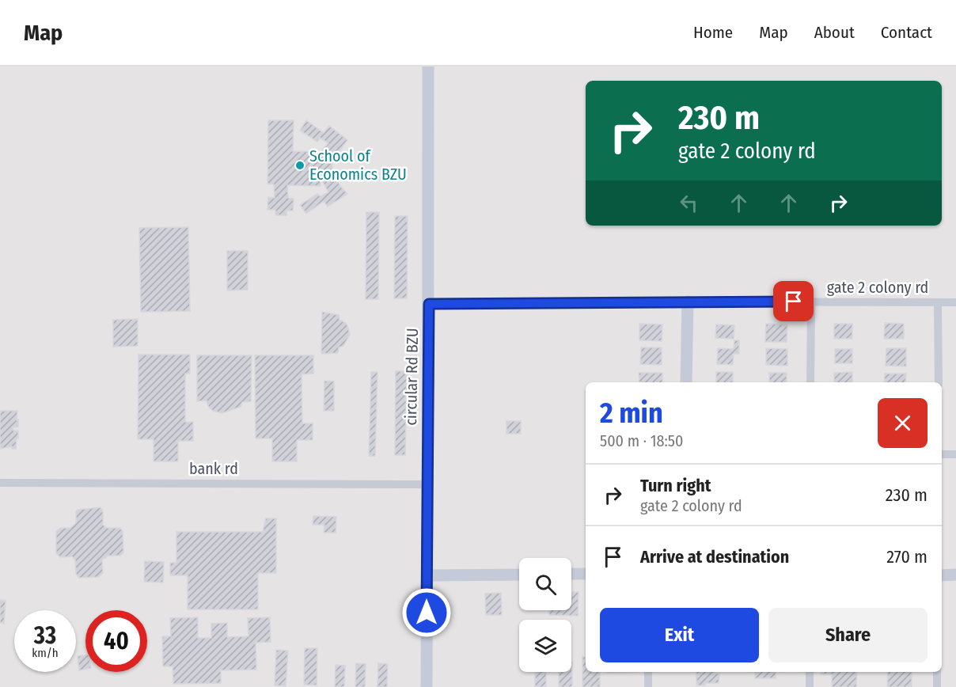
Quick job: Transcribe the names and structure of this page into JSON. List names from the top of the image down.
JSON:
{
  "streets": {
    "street": ["gate 2 colony rd", "circular Rd BZU", "bank rd"]
  },
  "crossings": [
    ["gate 2 colony rd", "circular Rd BZU"],
    ["circular Rd BZU", "bank rd"]
  ],
  "places": ["School of Economics BZU"],
  "page": {
    "header": "Map",
    "nav": [
      "Home",
      "Map",
      "About",
      "Contact"
    ],
    "turn": ["230 m", "gate 2 colony rd"],
    "heading": ["2 min", "500 m · 18:50"],
    "list": [
      {
        "name": "Turn right",
        "note": "gate 2 colony rd",
        "value": "230 m"
      },
      {
        "name": "Arrive at destination",
        "value": "270 m"
      }
    ],
    "buttons": ["Exit", "Share"],
    "speed": "33 km/h",
    "limit": "40"
  }
}
